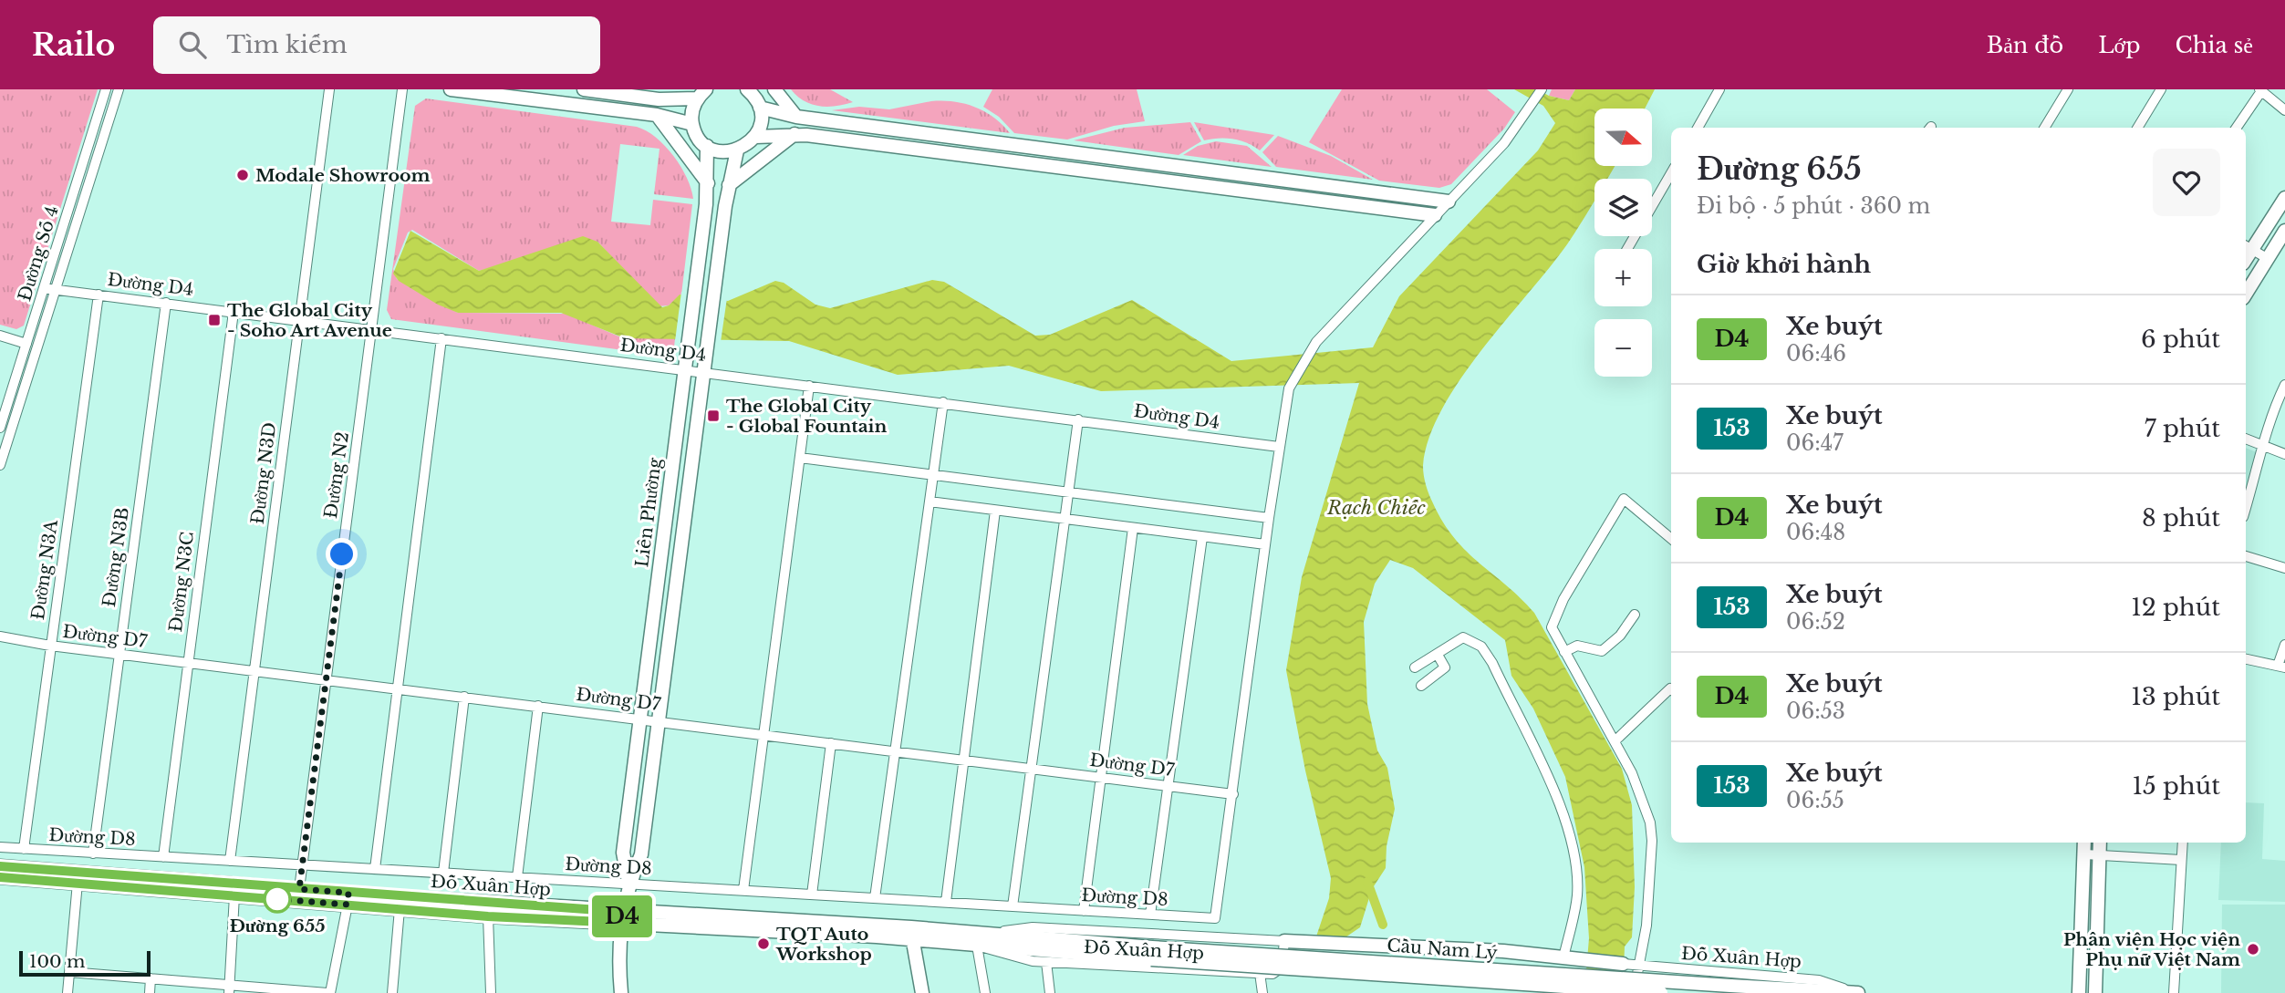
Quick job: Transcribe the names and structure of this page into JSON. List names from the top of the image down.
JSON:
{
  "streets": {
    "street": [
      "Đường Số 4",
      "Đường D4",
      "Đường N3D",
      "Đường N2",
      "Liên Phường",
      "Đường N3B",
      "Đường N3A",
      "Đường N3C",
      "Đường D7",
      "Đường D8",
      "Đỗ Xuân Hợp",
      "Cầu Nam Lý"
    ]
  },
  "crossings": [
    ["Đường Số 4", "Đường D4"],
    ["Đường D4", "Đường N3D"],
    ["Đường D4", "Đường N2"],
    ["Đường D4", "Liên Phường"],
    ["Đường D4", "Đường N3B"],
    ["Đường D4", "Đường N3A"],
    ["Đường D4", "Đường N3C"],
    ["Đường N3D", "Đường D7"],
    ["Đường N3D", "Đường D8"],
    ["Đường N2", "Đường D7"],
    ["Đường N2", "Đường D8"],
    ["Đường N2", "Đỗ Xuân Hợp"],
    ["Liên Phường", "Đường D7"],
    ["Liên Phường", "Đường D8"],
    ["Liên Phường", "Đỗ Xuân Hợp"],
    ["Đường N3B", "Đường D7"],
    ["Đường N3B", "Đường D8"],
    ["Đường N3A", "Đường D7"],
    ["Đường N3A", "Đường D8"],
    ["Đường N3C", "Đường D7"],
    ["Đường N3C", "Đường D8"],
    ["Đường D7", "Đường D8"],
    ["Đỗ Xuân Hợp", "Cầu Nam Lý"]
  ],
  "water": ["Rạch Chiếc"],
  "places": {
    "other": [
      "Modale Showroom",
      "Đường 655",
      "TQT Auto Workshop",
      "Phân viện Học viện Phụ nữ Việt Nam"
    ],
    "transit": ["The Global City - Soho Art Avenue", "The Global City - Global Fountain"]
  },
  "lines": ["bus line D4"],
  "scale_bar": "100 m",
  "north": "right",
  "page": {
    "header": "Railo",
    "search": "Tìm kiếm",
    "nav": ["Bản đồ", "Lớp", "Chia sẻ"],
    "on_map": "D4",
    "map_buttons": ["+", "−"],
    "heading": [
      ["Đường 655", "Đi bộ · 5 phút · 360 m"],
      "Giờ khởi hành"
    ],
    "list": [
      {
        "mark": "D4",
        "name": "Xe buýt",
        "note": "06:46",
        "value": "6 phút"
      },
      {
        "mark": "153",
        "name": "Xe buýt",
        "note": "06:47",
        "value": "7 phút"
      },
      {
        "mark": "D4",
        "name": "Xe buýt",
        "note": "06:48",
        "value": "8 phút"
      },
      {
        "mark": "153",
        "name": "Xe buýt",
        "note": "06:52",
        "value": "12 phút"
      },
      {
        "mark": "D4",
        "name": "Xe buýt",
        "note": "06:53",
        "value": "13 phút"
      },
      {
        "mark": "153",
        "name": "Xe buýt",
        "note": "06:55",
        "value": "15 phút"
      }
    ],
    "scale": "100 m"
  }
}
